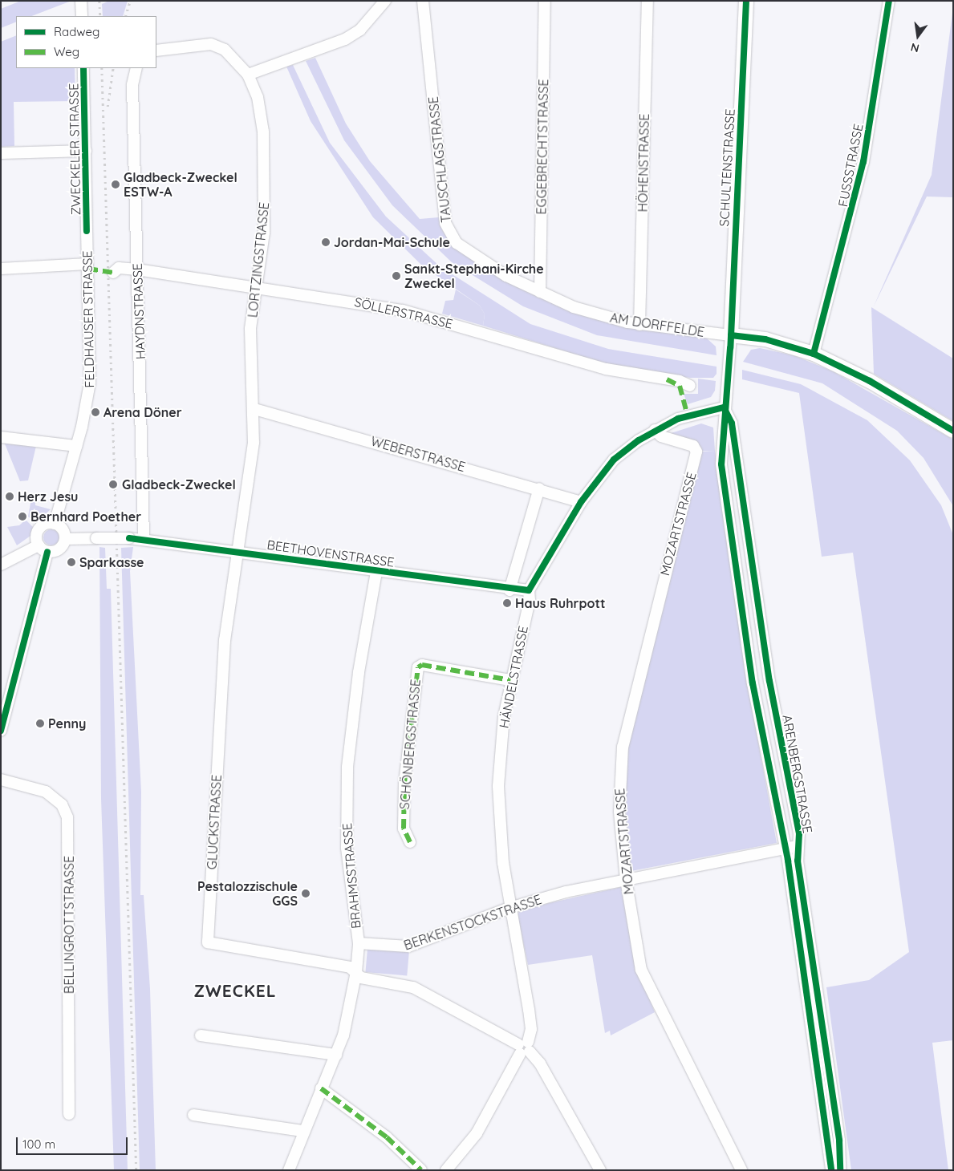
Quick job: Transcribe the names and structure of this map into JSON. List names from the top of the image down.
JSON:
{
  "streets": {
    "main road": ["SCHULTENSTRASSE"],
    "street": [
      "EGGEBRECHTSTRASSE",
      "ZWECKELER STRASSE",
      "TAUSCHLAGSTRASSE",
      "HÖHENSTRASSE",
      "FUSSSTRASSE",
      "LORTZINGSTRASSE",
      "HAYDNSTRASSE",
      "SÖLLERSTRASSE",
      "FELDHAUSER STRASSE",
      "AM DORFFELDE",
      "WEBERSTRASSE",
      "MOZARTSTRASSE",
      "BEETHOVENSTRASSE",
      "HÄNDELSTRASSE",
      "SCHÖNBERGSTRASSE",
      "ARENBERGSTRASSE",
      "GLUCKSTRASSE",
      "BRAHMSSTRASSE",
      "BERKENSTOCKSTRASSE",
      "BELLINGROTTSTRASSE"
    ]
  },
  "crossings": [
    ["EGGEBRECHTSTRASSE", "TAUSCHLAGSTRASSE"],
    ["EGGEBRECHTSTRASSE", "AM DORFFELDE"],
    ["ZWECKELER STRASSE", "FELDHAUSER STRASSE"],
    ["TAUSCHLAGSTRASSE", "AM DORFFELDE"],
    ["HÖHENSTRASSE", "AM DORFFELDE"],
    ["SCHULTENSTRASSE", "AM DORFFELDE"],
    ["SCHULTENSTRASSE", "ARENBERGSTRASSE"],
    ["LORTZINGSTRASSE", "SÖLLERSTRASSE"],
    ["LORTZINGSTRASSE", "WEBERSTRASSE"],
    ["LORTZINGSTRASSE", "BEETHOVENSTRASSE"],
    ["LORTZINGSTRASSE", "GLUCKSTRASSE"],
    ["HAYDNSTRASSE", "SÖLLERSTRASSE"],
    ["HAYDNSTRASSE", "BEETHOVENSTRASSE"],
    ["FELDHAUSER STRASSE", "BEETHOVENSTRASSE"],
    ["AM DORFFELDE", "ARENBERGSTRASSE"],
    ["WEBERSTRASSE", "HÄNDELSTRASSE"],
    ["MOZARTSTRASSE", "HÄNDELSTRASSE"],
    ["MOZARTSTRASSE", "BERKENSTOCKSTRASSE"],
    ["BEETHOVENSTRASSE", "HÄNDELSTRASSE"],
    ["BEETHOVENSTRASSE", "GLUCKSTRASSE"],
    ["BEETHOVENSTRASSE", "BRAHMSSTRASSE"],
    ["HÄNDELSTRASSE", "SCHÖNBERGSTRASSE"],
    ["HÄNDELSTRASSE", "ARENBERGSTRASSE"],
    ["HÄNDELSTRASSE", "BERKENSTOCKSTRASSE"],
    ["ARENBERGSTRASSE", "BERKENSTOCKSTRASSE"],
    ["GLUCKSTRASSE", "BRAHMSSTRASSE"],
    ["BRAHMSSTRASSE", "BERKENSTOCKSTRASSE"]
  ],
  "districts": ["ZWECKEL"],
  "places": [
    "Gladbeck-Zweckel ESTW-A",
    "Jordan-Mai-Schule",
    "Sankt-Stephani-Kirche Zweckel",
    "Arena Döner",
    "Gladbeck-Zweckel",
    "Herz Jesu",
    "Bernhard Poether",
    "Sparkasse",
    "Haus Ruhrpott",
    "Penny",
    "Pestalozzischule GGS"
  ],
  "legend": ["Radweg", "Weg"],
  "scale_bar": "100 m",
  "north": "bottom"
}
